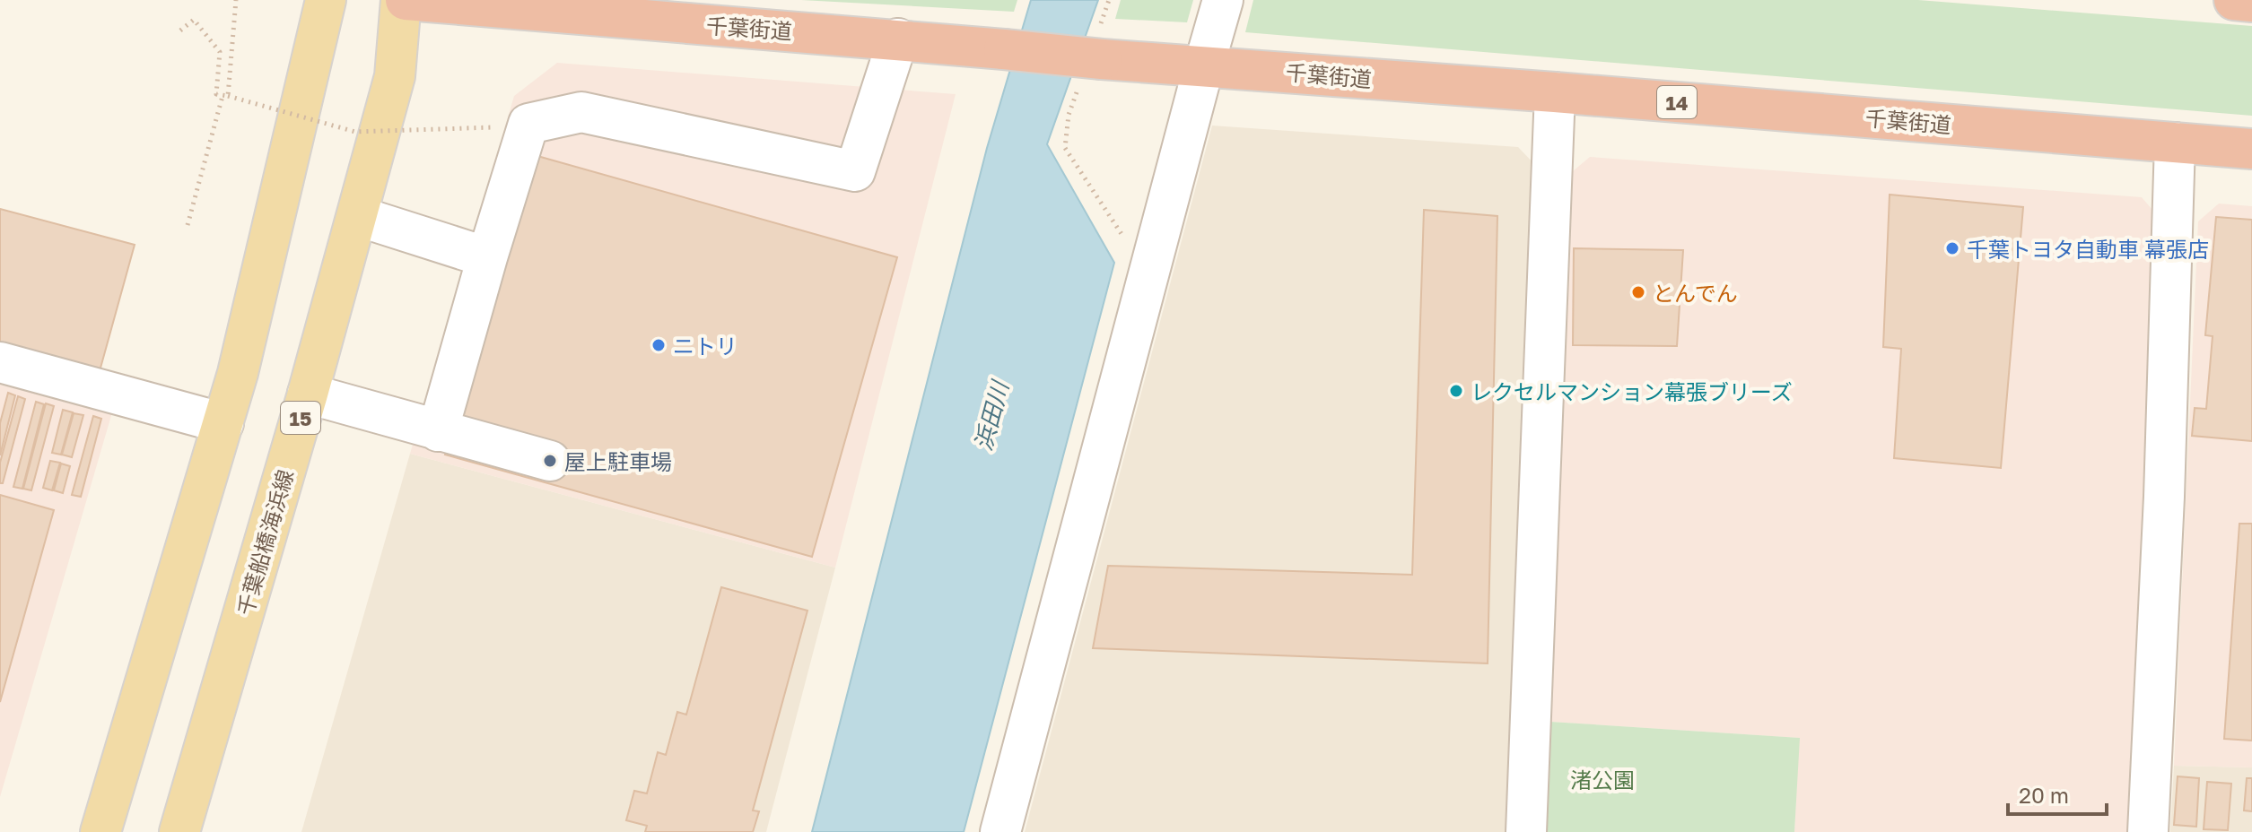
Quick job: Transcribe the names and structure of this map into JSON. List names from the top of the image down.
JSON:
{
  "streets": {
    "highway": ["千葉街道", "14"],
    "main road": ["15", "千葉船橋海浜線"]
  },
  "crossings": [
    ["千葉街道", "千葉船橋海浜線"]
  ],
  "water": ["浜田川"],
  "parks": ["渚公園"],
  "places": [
    "千葉トヨタ自動車 幕張店",
    "とんでん",
    "ニトリ",
    "レクセルマンション幕張ブリーズ",
    "屋上駐車場"
  ],
  "scale_bar": "20 m"
}
